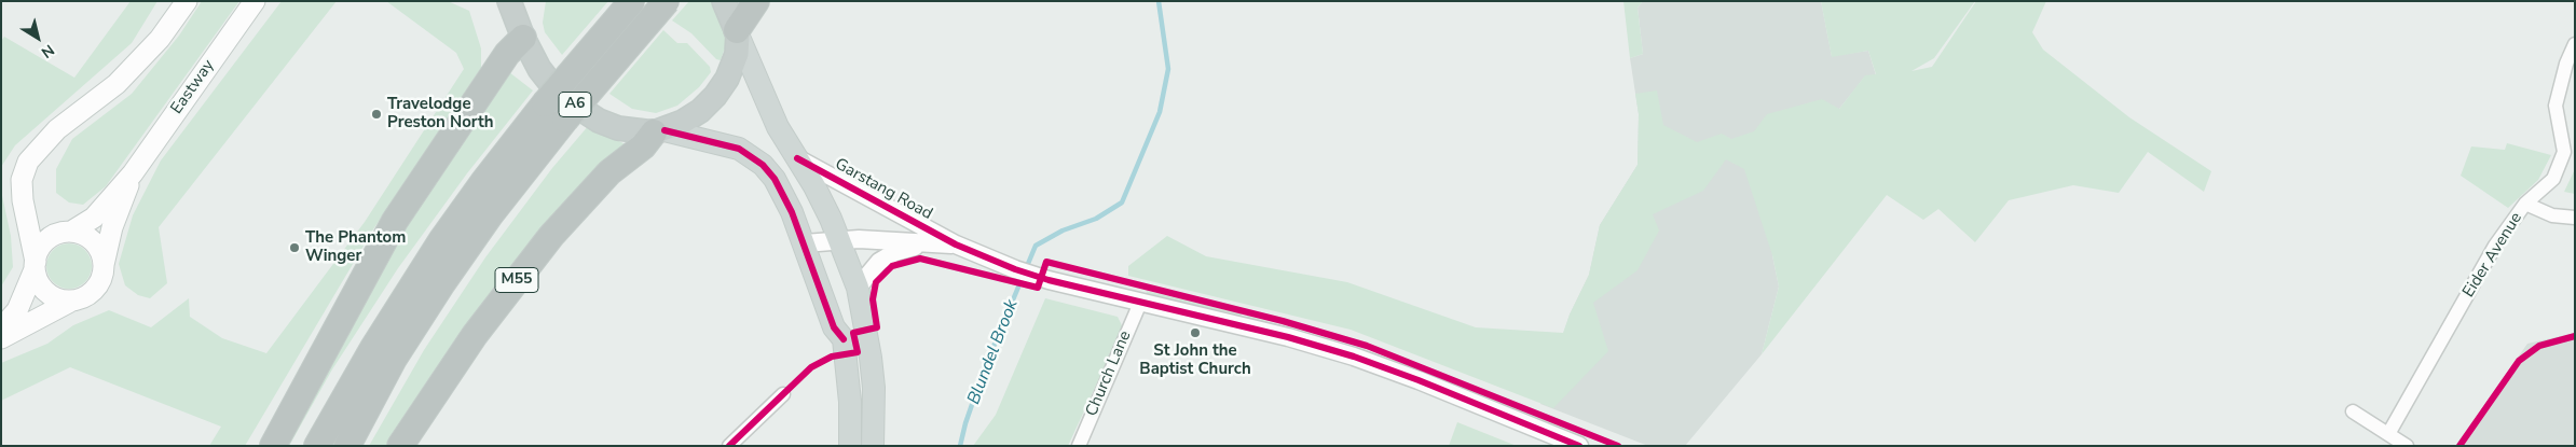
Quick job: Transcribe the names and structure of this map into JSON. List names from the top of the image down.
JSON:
{
  "streets": {
    "highway": ["A6", "M55"],
    "main road": ["Eastway"],
    "street": ["Garstang Road", "Eider Avenue", "Church Lane"]
  },
  "crossings": [
    ["A6", "Garstang Road"],
    ["A6", "M55"],
    ["Garstang Road", "Church Lane"]
  ],
  "water": ["Blundel Brook"],
  "places": ["Travelodge Preston North", "The Phantom Winger", "St John the Baptist Church"],
  "north": "bottom right"
}
